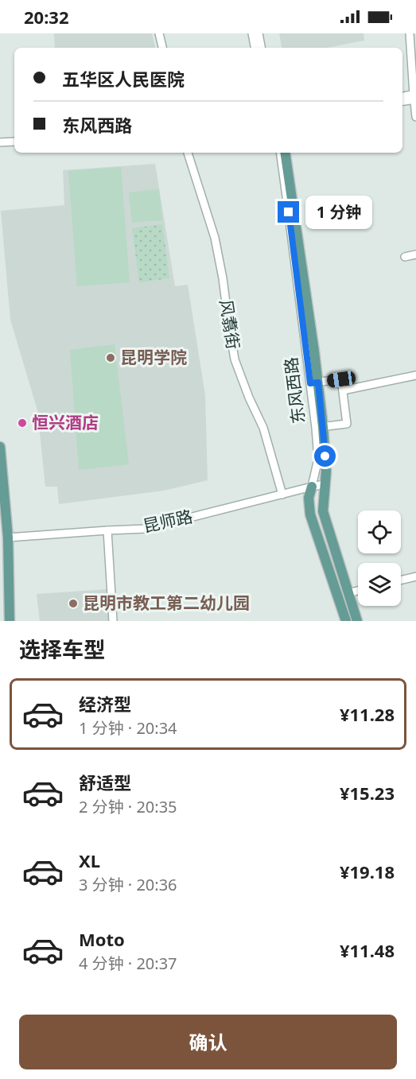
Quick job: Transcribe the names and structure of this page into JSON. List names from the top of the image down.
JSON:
{
  "streets": {
    "main road": ["东风西路"],
    "street": ["风翥街", "昆师路"]
  },
  "crossings": [
    ["风翥街", "昆师路"],
    ["东风西路", "昆师路"]
  ],
  "places": ["昆明学院", "恒兴酒店", "昆明市教工第二幼儿园"],
  "page": {
    "status": "20:32",
    "banner": ["五华区人民医院", "东风西路"],
    "bubble": "1 分钟",
    "heading": "选择车型",
    "list": [
      {
        "name": "经济型",
        "note": "1 分钟 · 20:34",
        "value": "¥11.28"
      },
      {
        "name": "舒适型",
        "note": "2 分钟 · 20:35",
        "value": "¥15.23"
      },
      {
        "name": "XL",
        "note": "3 分钟 · 20:36",
        "value": "¥19.18"
      },
      {
        "name": "Moto",
        "note": "4 分钟 · 20:37",
        "value": "¥11.48"
      }
    ],
    "buttons": "确认"
  }
}
